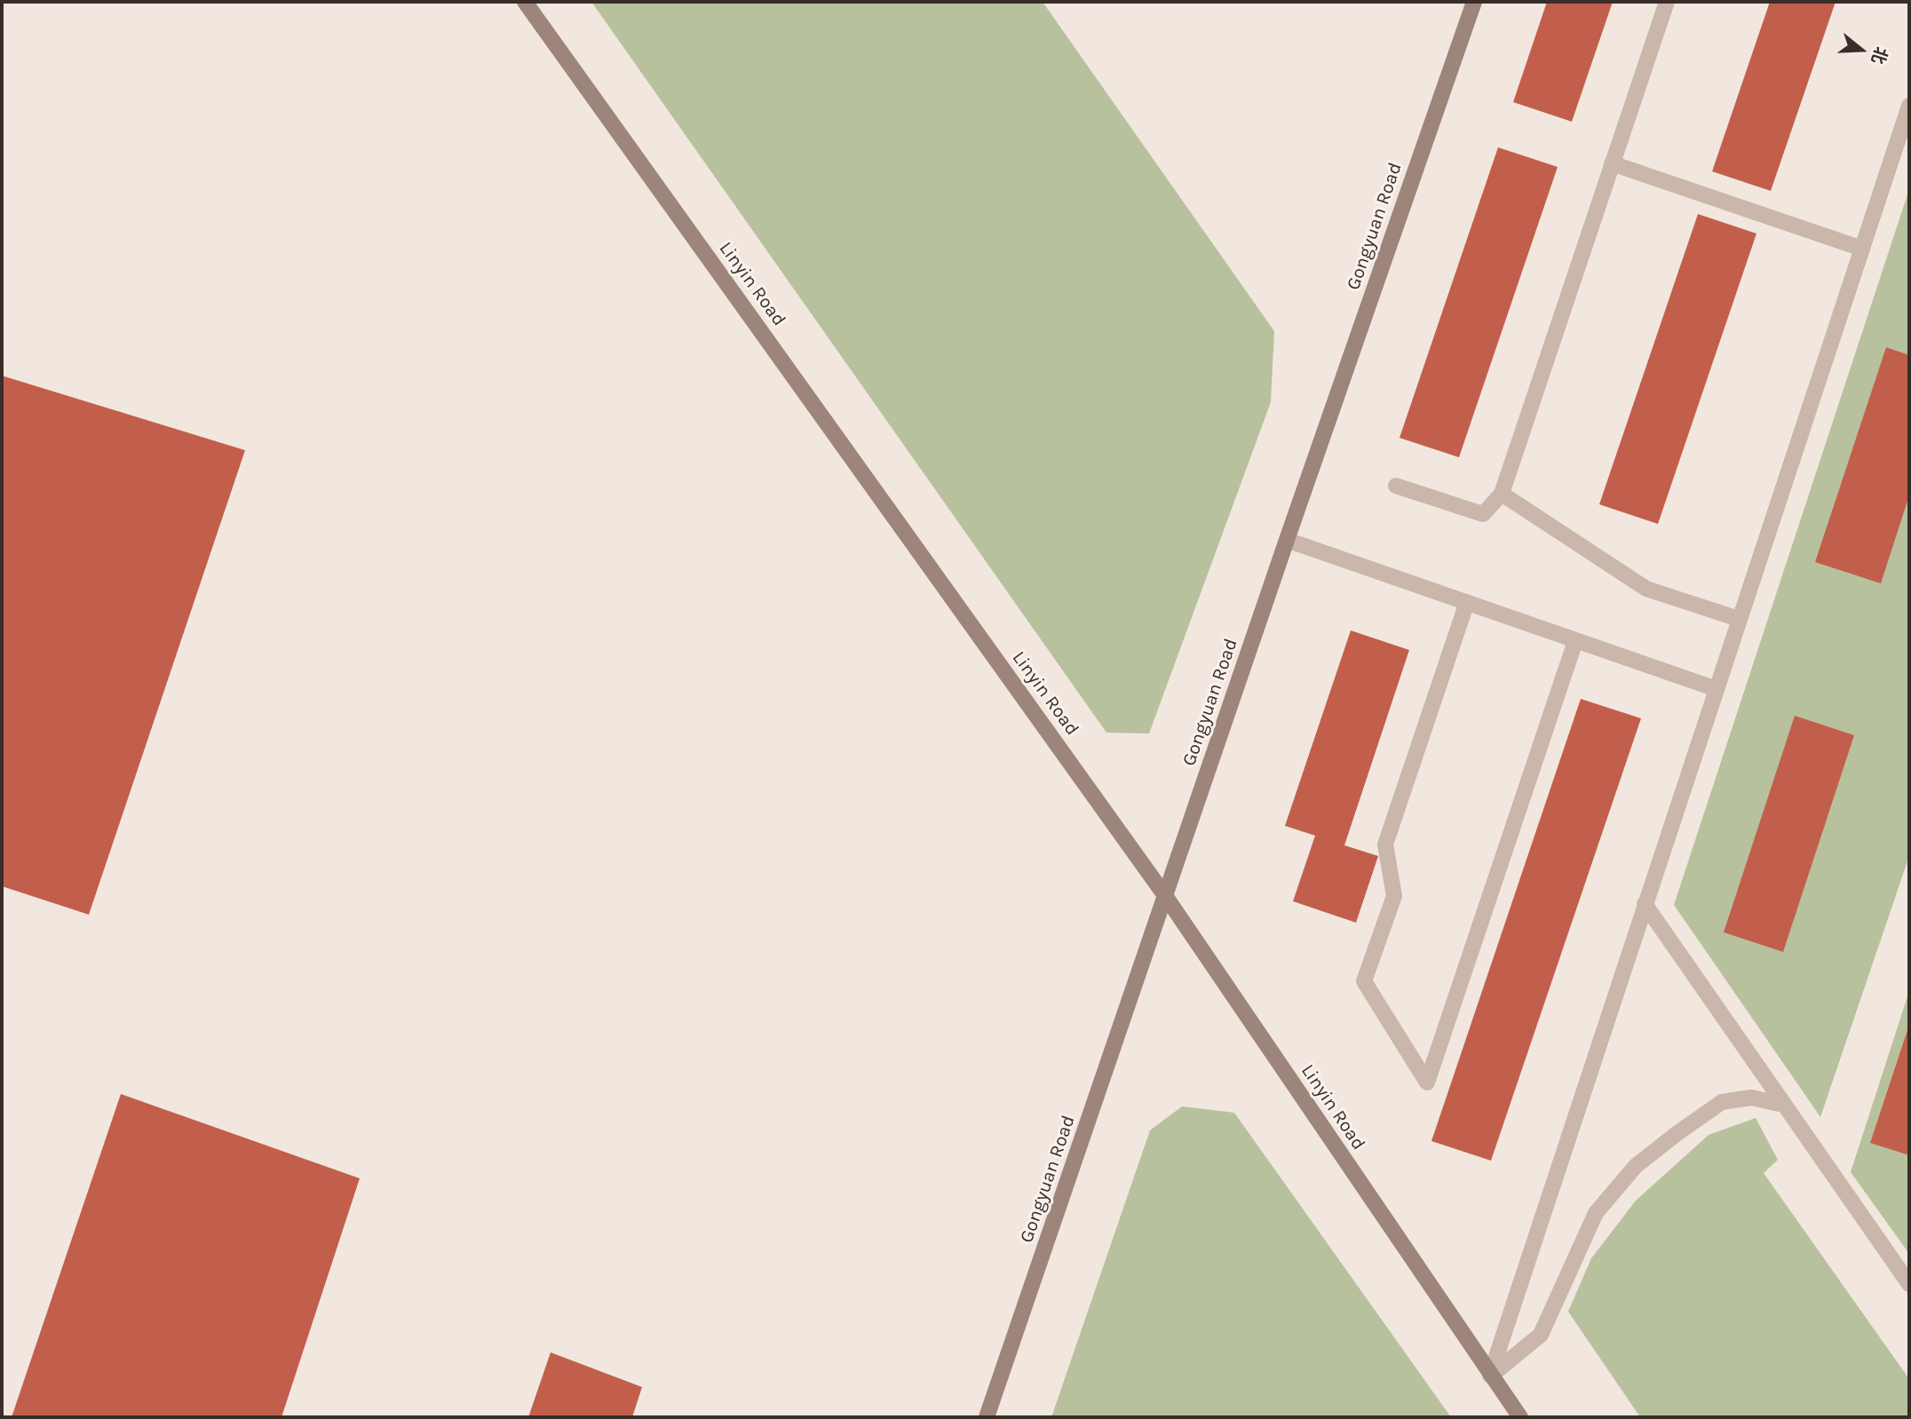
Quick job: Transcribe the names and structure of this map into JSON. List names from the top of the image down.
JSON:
{
  "streets": {
    "main road": ["Gongyuan Road", "Linyin Road"]
  },
  "crossings": [
    ["Gongyuan Road", "Linyin Road"]
  ],
  "north": "right"
}
